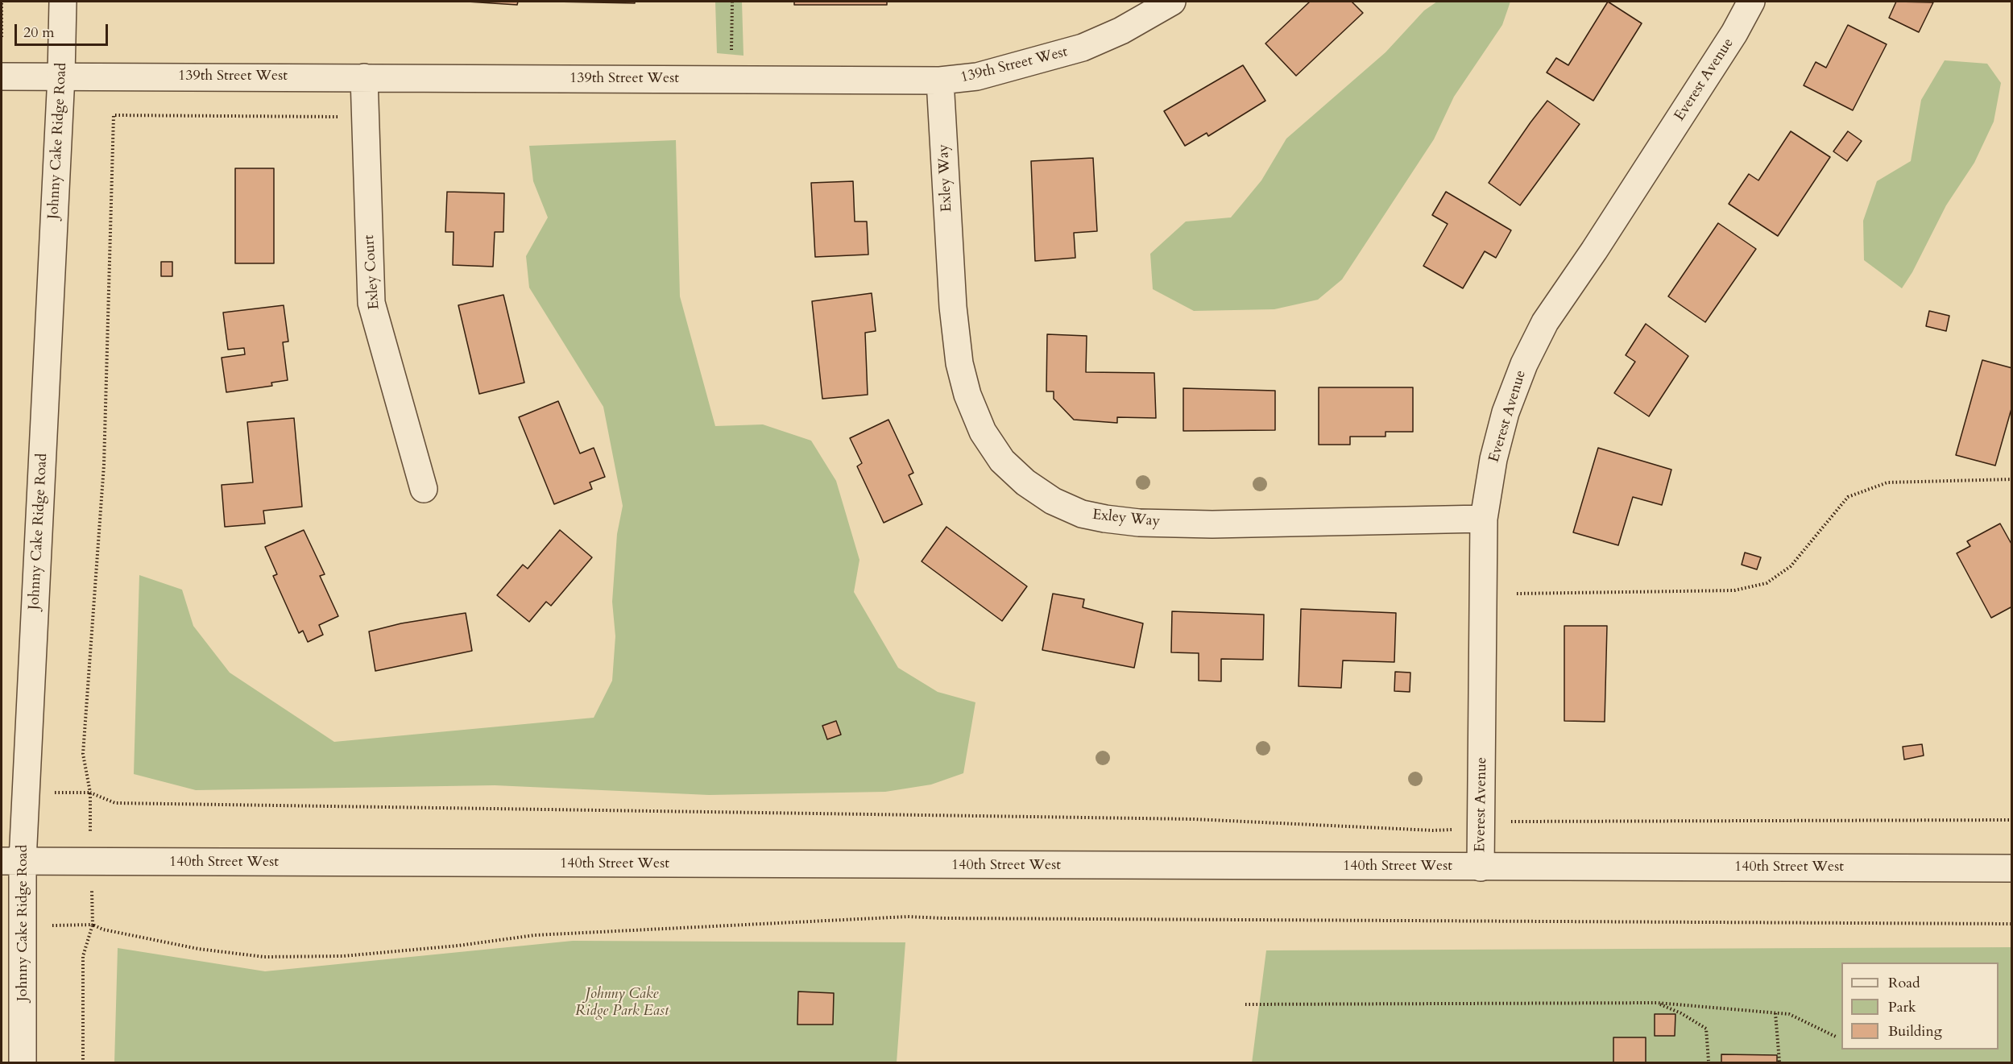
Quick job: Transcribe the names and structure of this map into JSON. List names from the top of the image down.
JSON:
{
  "streets": {
    "street": [
      "139th Street West",
      "Everest Avenue",
      "Johnny Cake Ridge Road",
      "Exley Way",
      "Exley Court",
      "140th Street West"
    ]
  },
  "crossings": [
    ["139th Street West", "Johnny Cake Ridge Road"],
    ["139th Street West", "Exley Way"],
    ["139th Street West", "Exley Court"],
    ["Everest Avenue", "Exley Way"],
    ["Everest Avenue", "140th Street West"],
    ["Johnny Cake Ridge Road", "140th Street West"]
  ],
  "parks": ["Johnny Cake Ridge Park East"],
  "legend": ["Road", "Park", "Building"],
  "scale_bar": "20 m"
}
